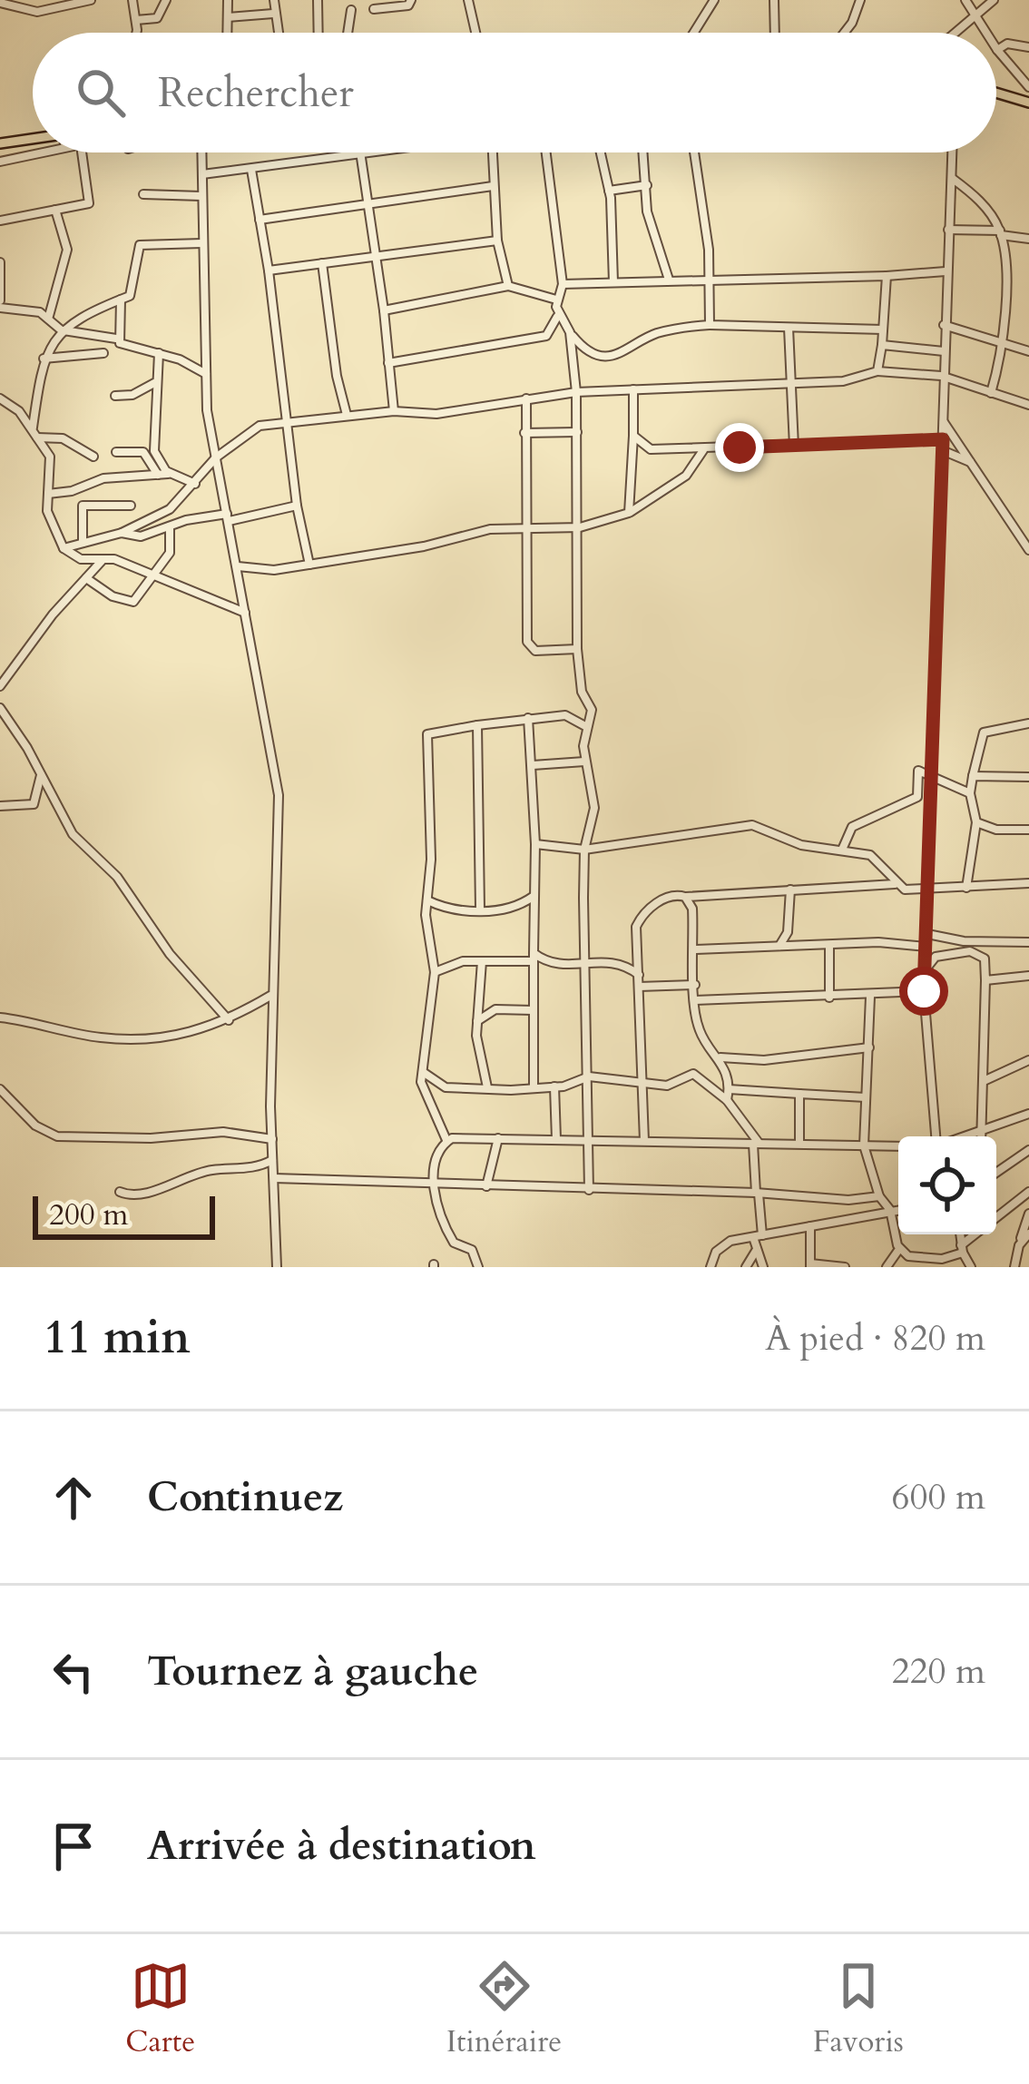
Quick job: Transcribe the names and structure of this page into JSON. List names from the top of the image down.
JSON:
{
  "scale_bar": "200 m",
  "page": {
    "search": "Rechercher",
    "scale": "200 m",
    "heading": ["11 min", "À pied · 820 m"],
    "list": [
      ["Continuez", "600 m"],
      ["Tournez à gauche", "220 m"],
      "Arrivée à destination"
    ],
    "nav": ["Carte", "Itinéraire", "Favoris"]
  }
}
